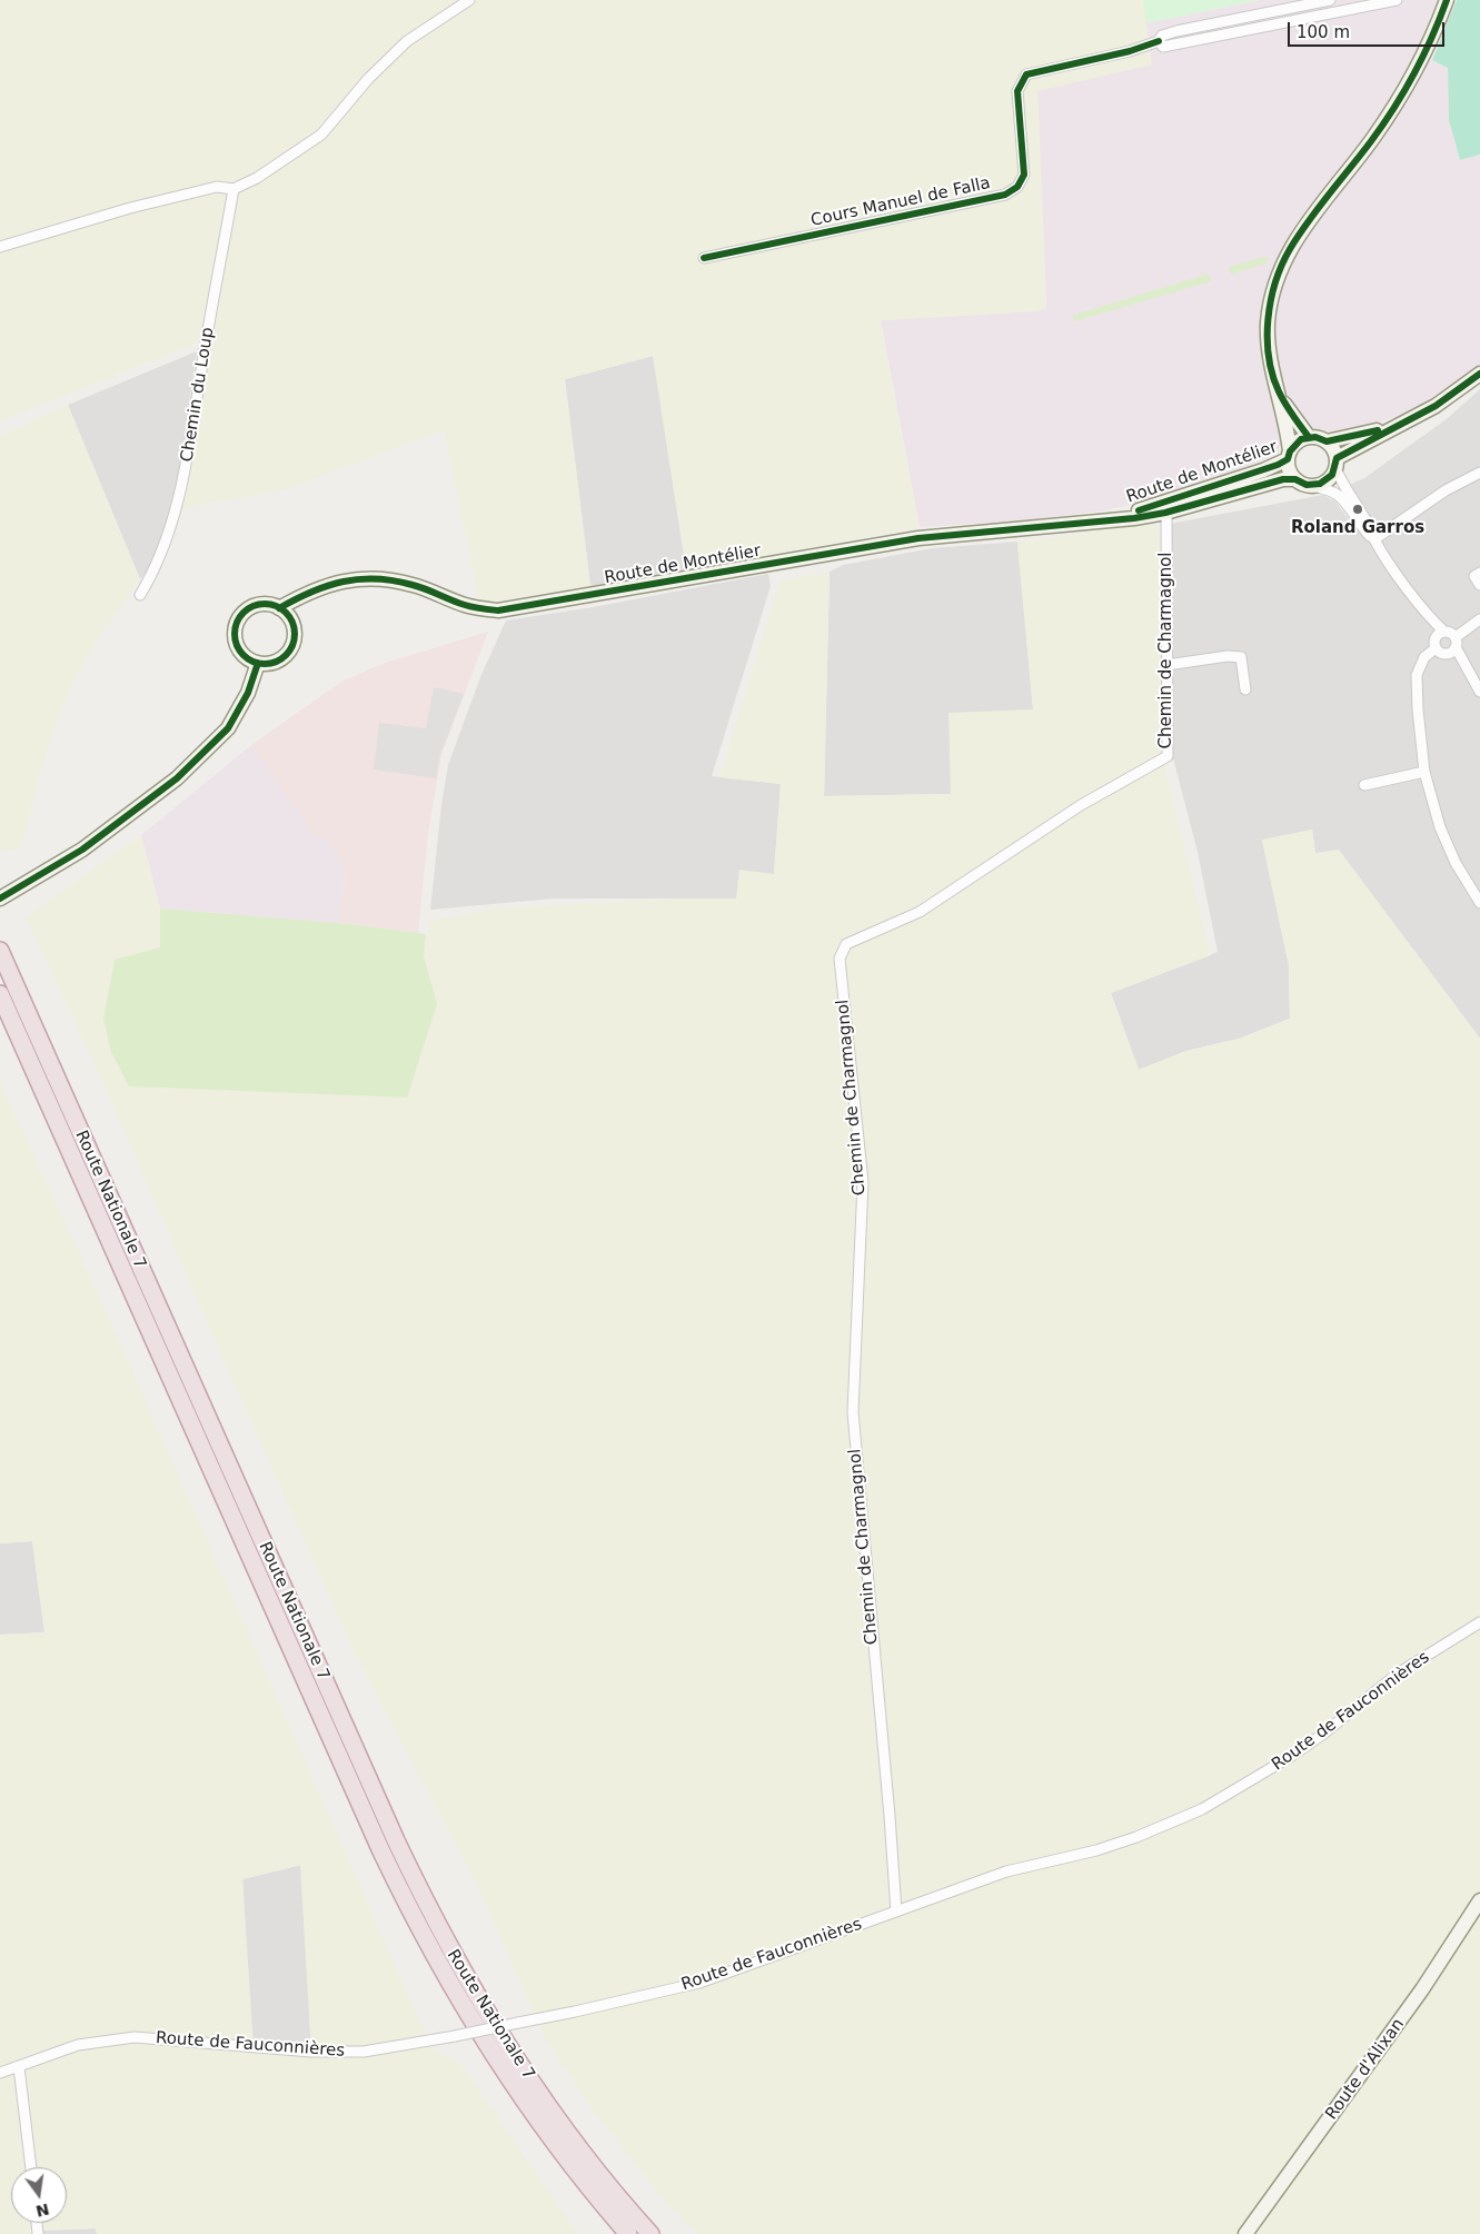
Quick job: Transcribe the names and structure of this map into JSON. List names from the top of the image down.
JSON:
{
  "streets": {
    "highway": ["Route Nationale 7"],
    "main road": ["Route de Montélier", "Route d'Alixan"],
    "street": [
      "Cours Manuel de Falla",
      "Chemin du Loup",
      "Chemin de Charmagnol",
      "Route de Fauconnières"
    ]
  },
  "crossings": [
    ["Route de Montélier", "Chemin de Charmagnol"],
    ["Chemin de Charmagnol", "Route de Fauconnières"]
  ],
  "places": ["Roland Garros"],
  "scale_bar": "100 m",
  "north": "bottom"
}
